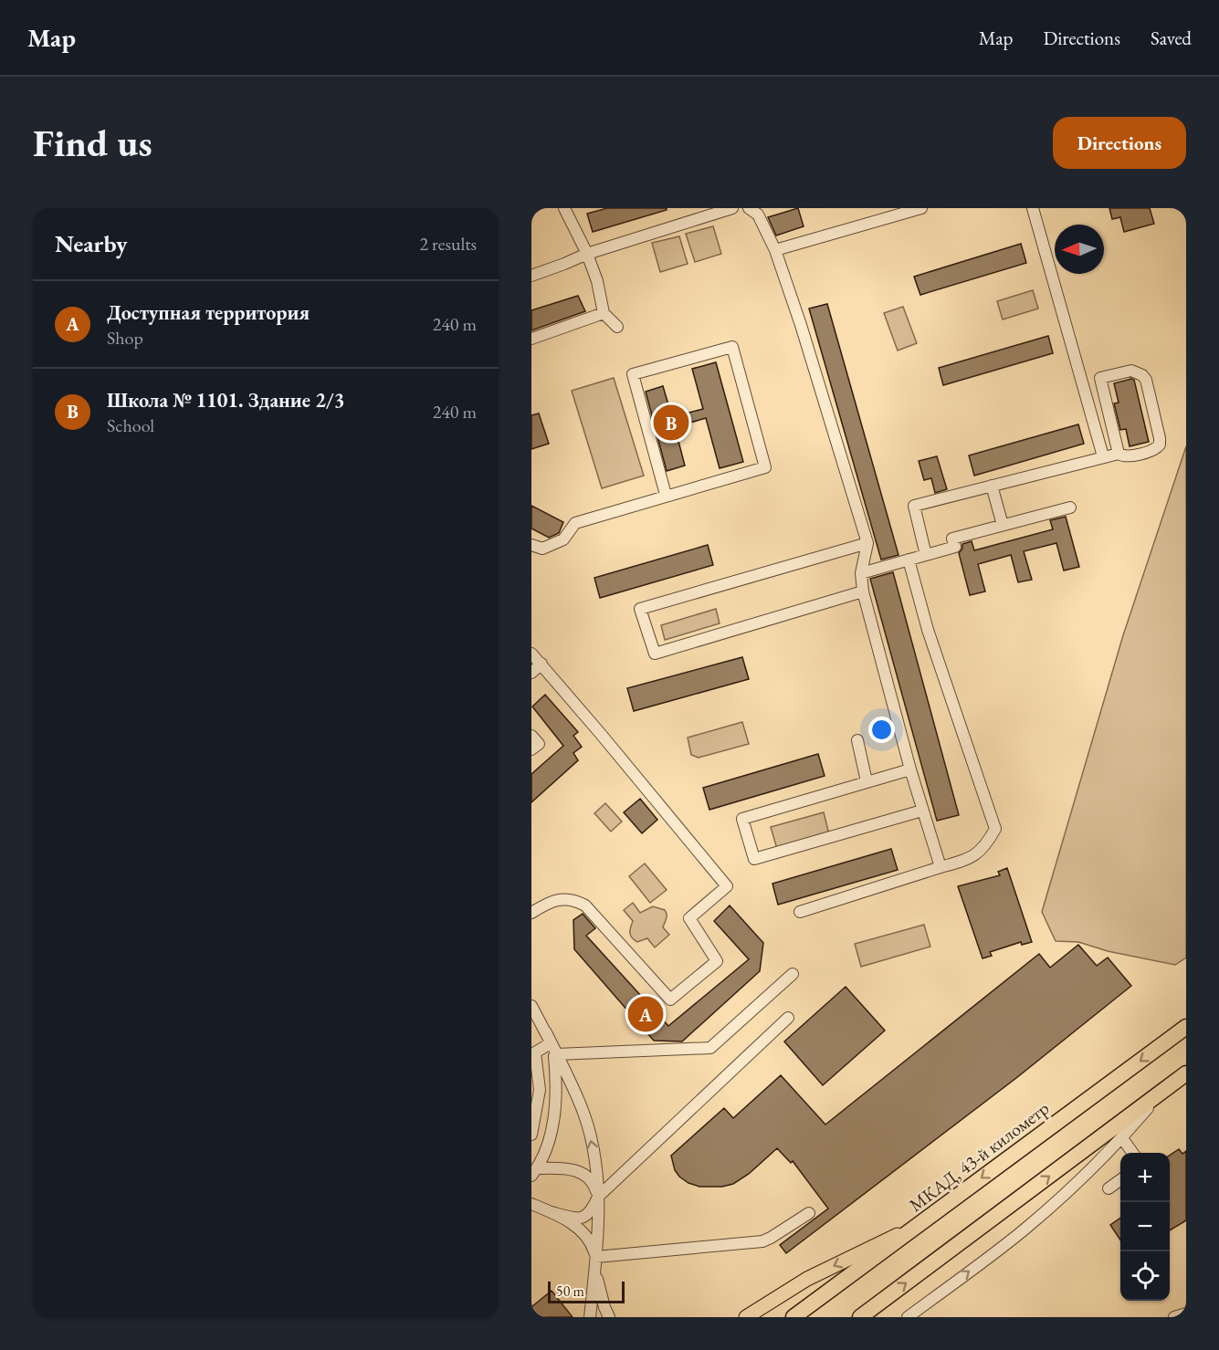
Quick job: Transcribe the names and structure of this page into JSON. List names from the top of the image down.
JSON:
{
  "streets": {
    "highway": ["МКАД, 43-й километр"]
  },
  "scale_bar": "50 m",
  "north": "left",
  "page": {
    "header": "Map",
    "nav": ["Map", "Directions", "Saved"],
    "buttons": "Directions",
    "title": "Find us",
    "heading": ["Nearby", "2 results"],
    "list": [
      {
        "mark": "A",
        "name": "Доступная территория",
        "note": "Shop",
        "value": "240 m"
      },
      {
        "mark": "B",
        "name": "Школа № 1101. Здание 2/3",
        "note": "School",
        "value": "240 m"
      }
    ],
    "pins": ["B", "A"],
    "map_buttons": ["+", "−"],
    "scale": "50 m"
  }
}
